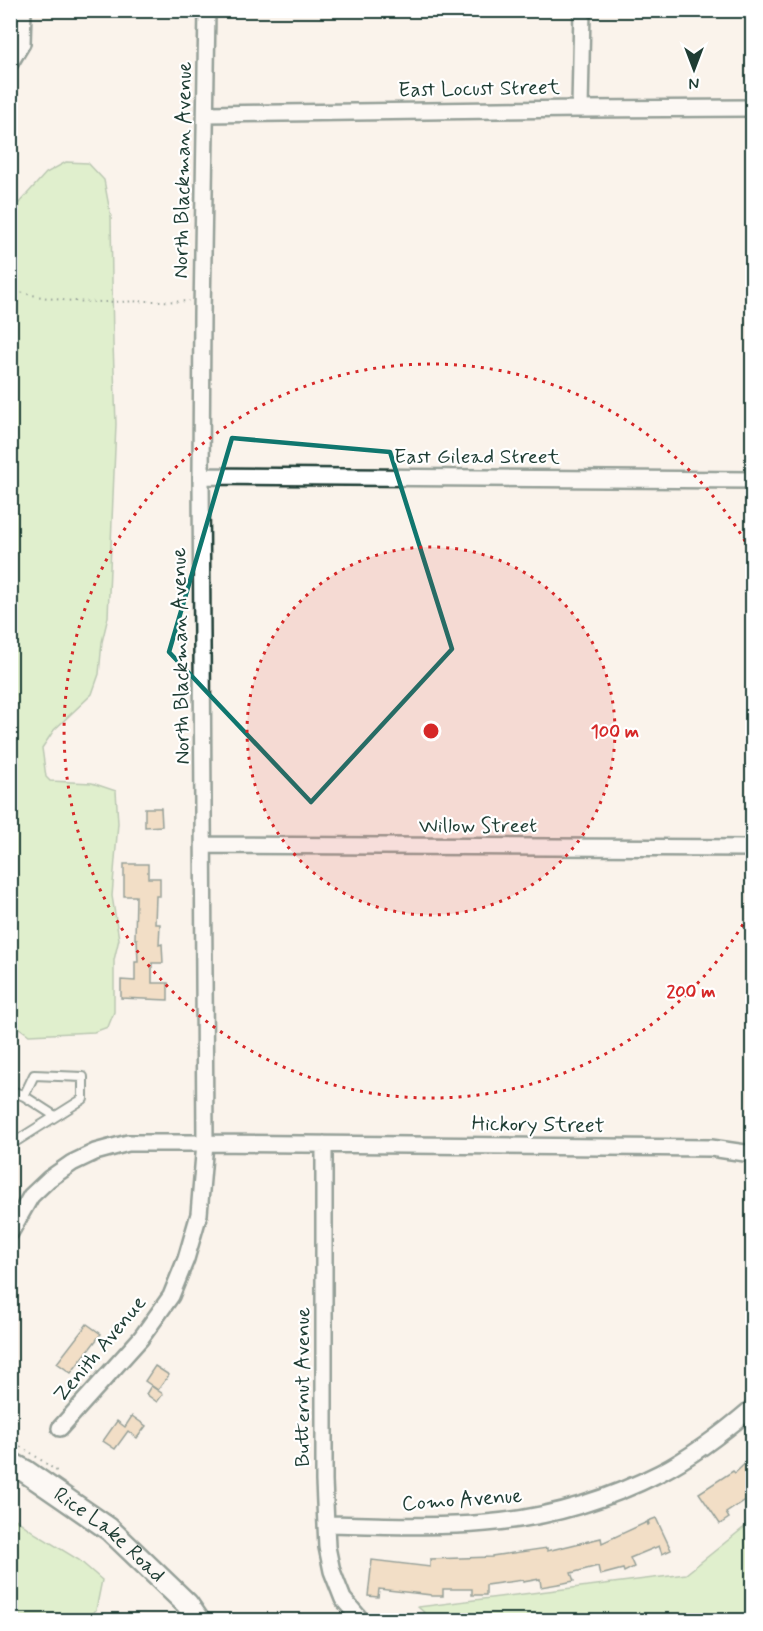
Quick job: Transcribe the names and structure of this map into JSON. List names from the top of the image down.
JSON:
{
  "streets": {
    "main road": ["Rice Lake Road"],
    "street": [
      "East Locust Street",
      "North Blackman Avenue",
      "East Gilead Street",
      "Willow Street",
      "Hickory Street",
      "Zenith Avenue",
      "Butternut Avenue",
      "Como Avenue"
    ]
  },
  "crossings": [
    ["East Locust Street", "North Blackman Avenue"],
    ["North Blackman Avenue", "East Gilead Street"],
    ["North Blackman Avenue", "Willow Street"],
    ["North Blackman Avenue", "Hickory Street"],
    ["North Blackman Avenue", "Zenith Avenue"],
    ["Hickory Street", "Butternut Avenue"],
    ["Butternut Avenue", "Como Avenue"]
  ],
  "north": "bottom",
  "rings": ["100 m", "200 m"]
}
